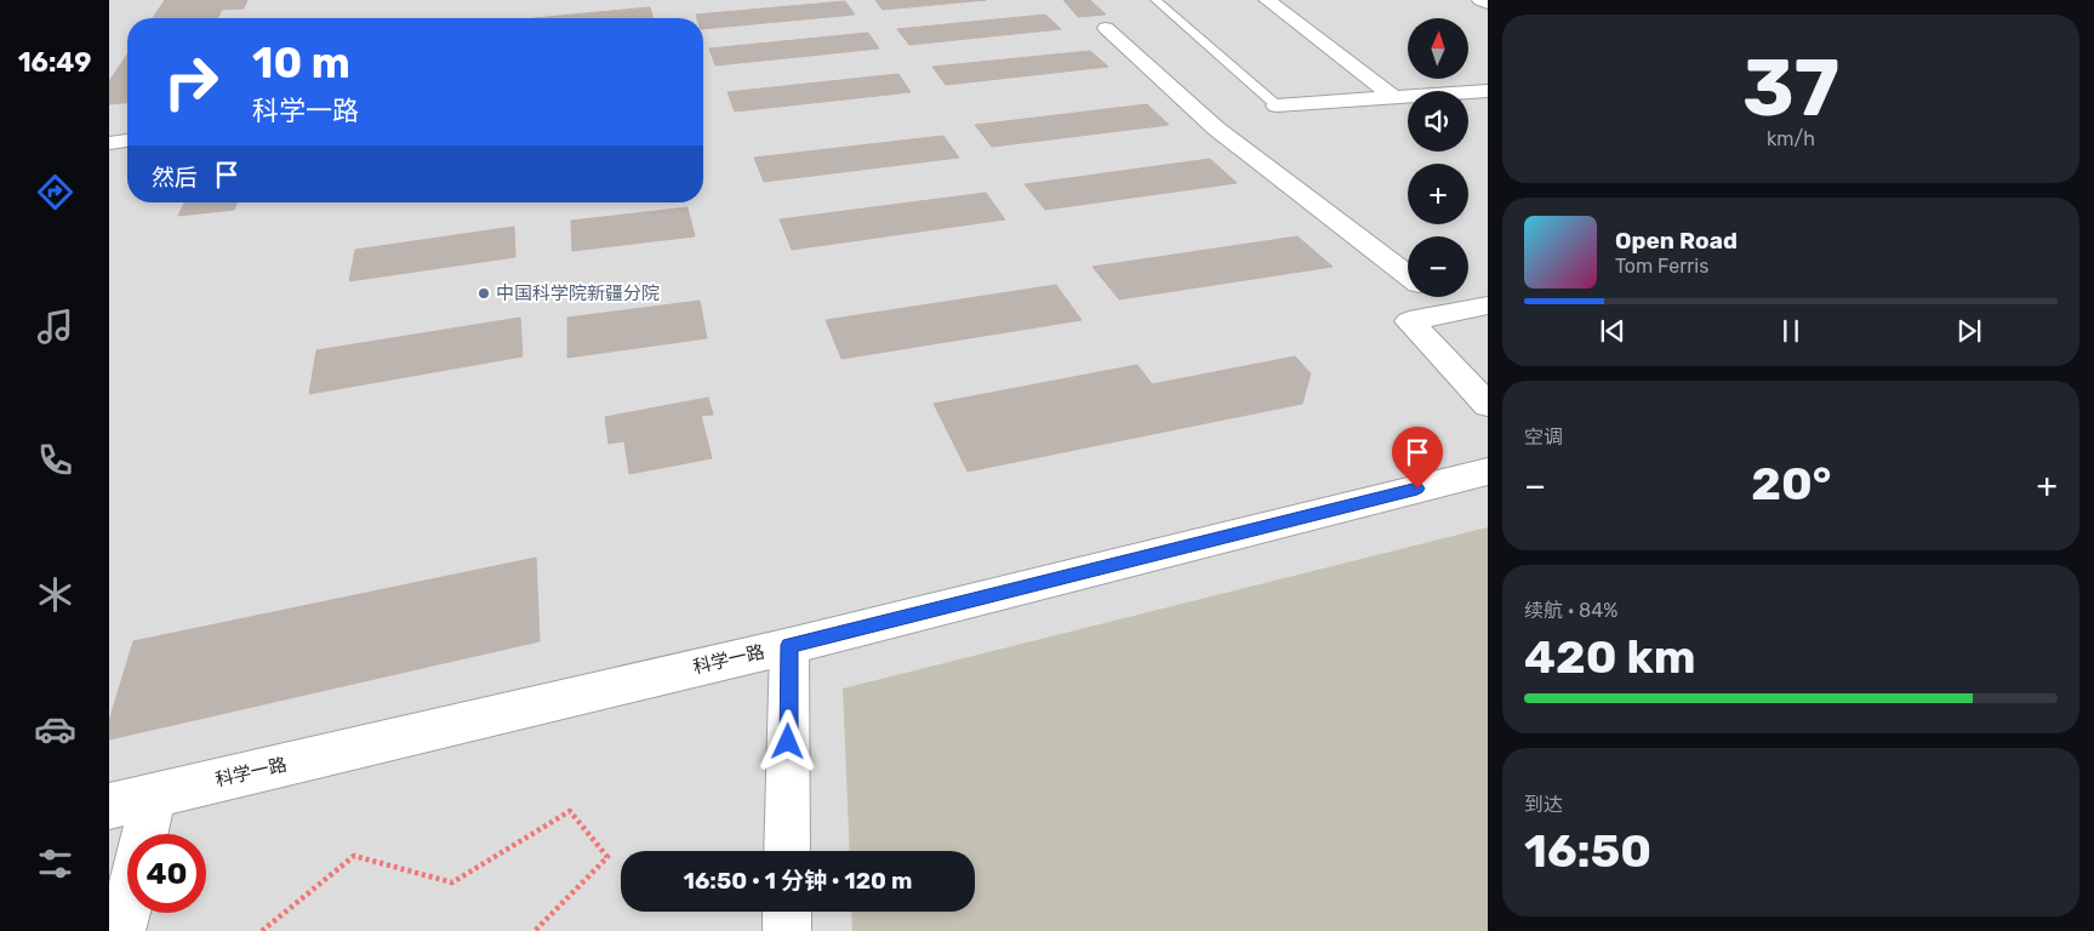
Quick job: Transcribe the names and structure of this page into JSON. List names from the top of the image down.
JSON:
{
  "streets": {
    "street": ["科学一路"]
  },
  "places": ["中国科学院新疆分院"],
  "north": "top",
  "page": {
    "tabs": "16:49",
    "tile": [
      ["37", "km/h"],
      "空调",
      ["续航 · 84%", "420 km"],
      ["到达", "16:50"]
    ],
    "map_buttons": ["+", "−"],
    "turn": ["10 m", "科学一路"],
    "then": "然后",
    "song": ["Open Road", "Tom Ferris"],
    "heat": ["−", "20°", "+"],
    "limit": "40",
    "trip": "16:50 · 1 分钟 · 120 m"
  }
}
